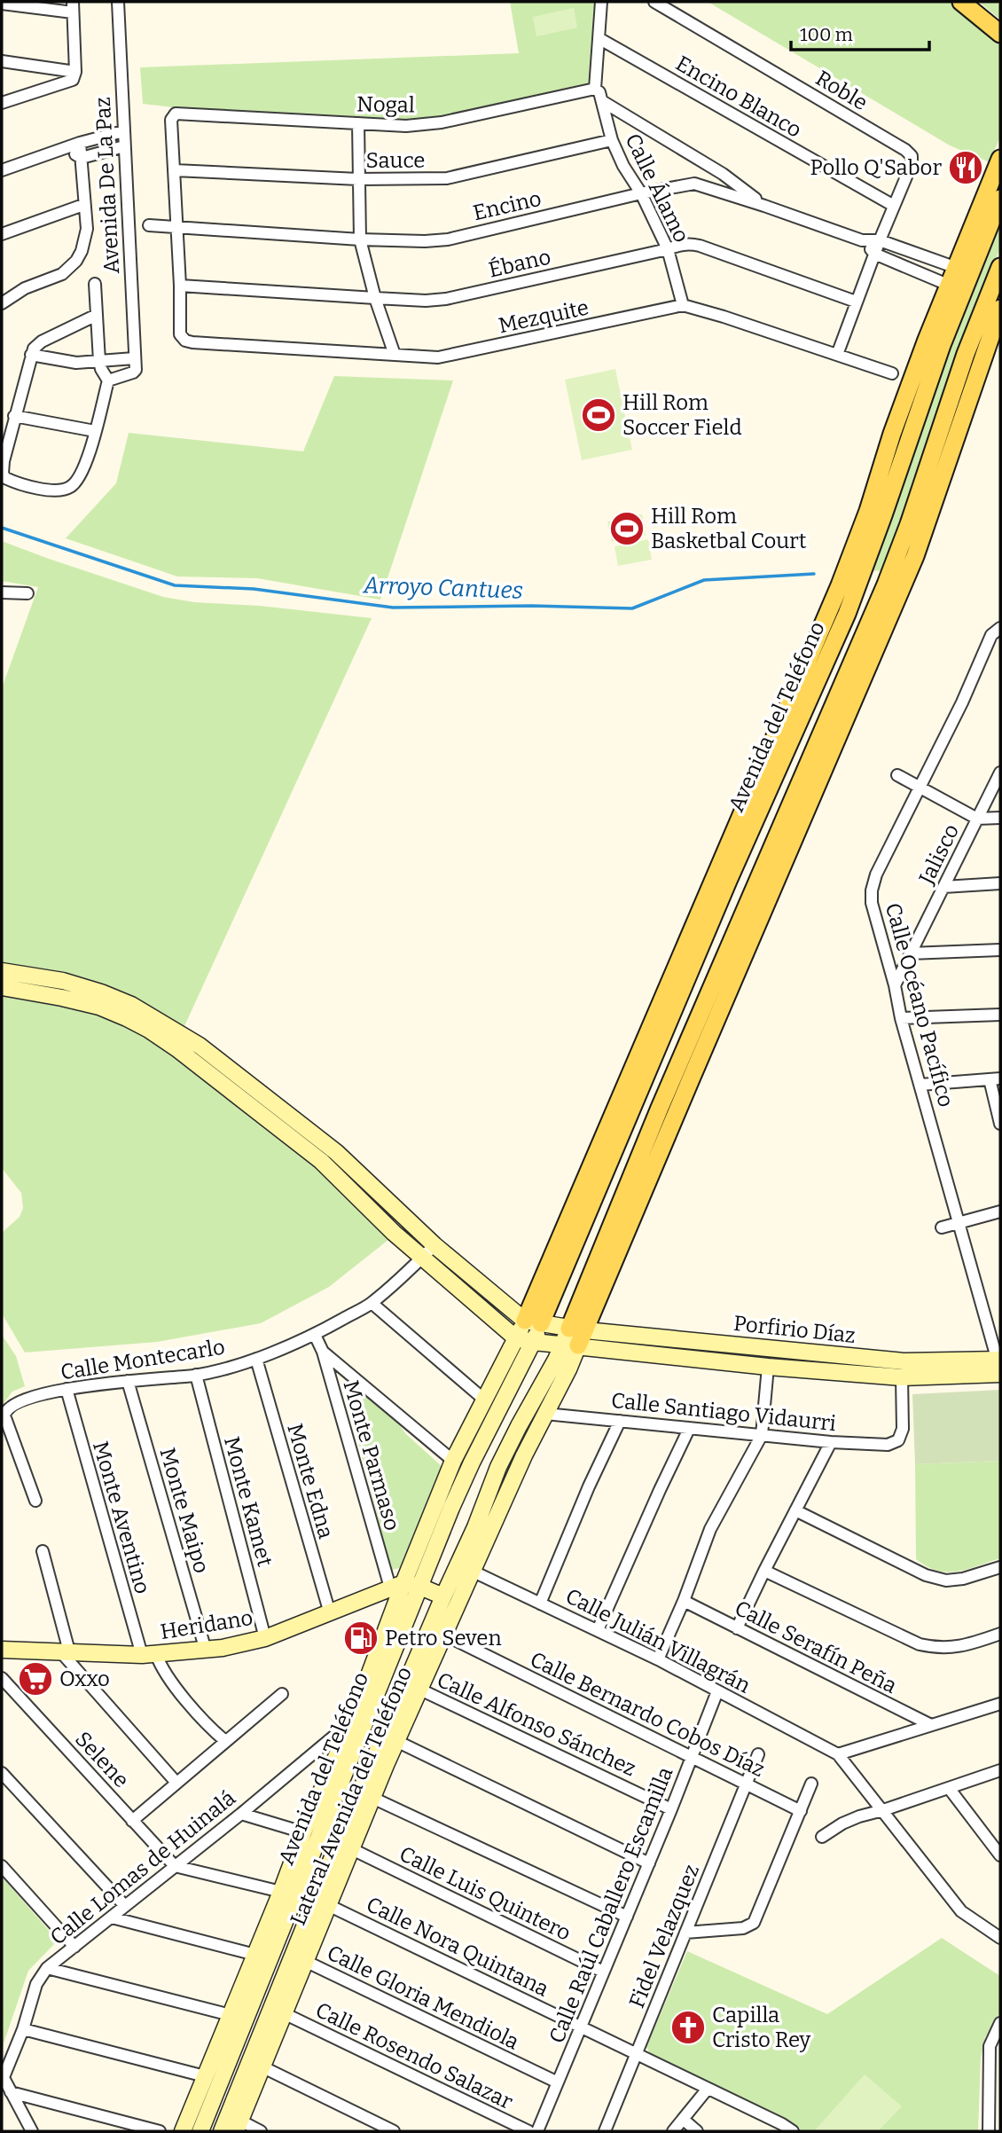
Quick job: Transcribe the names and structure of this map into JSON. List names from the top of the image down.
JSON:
{
  "streets": {
    "main road": ["Avenida del Teléfono"],
    "street": [
      "Roble",
      "Encino Blanco",
      "Nogal",
      "Sauce",
      "Avenida De La Paz",
      "Calle Álamo",
      "Encino",
      "Ébano",
      "Mezquite",
      "Jalisco",
      "Calle Océano Pacífico",
      "Porfirio Díaz",
      "Calle Montecarlo",
      "Calle Santiago Vidaurri",
      "Monte Parmaso",
      "Monte Edna",
      "Monte Kamet",
      "Monte Maipo",
      "Monte Aventino",
      "Heridano",
      "Calle Julián Villagrán",
      "Calle Serafín Peña",
      "Calle Bernardo Cobos Díaz",
      "Calle Alfonso Sánchez",
      "Selene",
      "Lateral Avenida del Teléfono",
      "Calle Lomas de Huinalá",
      "Calle Luis Quintero",
      "Calle Raúl Caballero Escamilla",
      "Fidel Velazquez",
      "Calle Nora Quintana",
      "Calle Gloria Mendiola",
      "Calle Rosendo Salazar"
    ]
  },
  "crossings": [
    ["Roble", "Encino Blanco"],
    ["Nogal", "Sauce"],
    ["Nogal", "Calle Álamo"],
    ["Sauce", "Calle Álamo"],
    ["Calle Álamo", "Encino"],
    ["Calle Álamo", "Ébano"],
    ["Calle Álamo", "Mezquite"],
    ["Ébano", "Mezquite"],
    ["Avenida del Teléfono", "Porfirio Díaz"],
    ["Avenida del Teléfono", "Calle Julián Villagrán"],
    ["Avenida del Teléfono", "Lateral Avenida del Teléfono"],
    ["Jalisco", "Calle Océano Pacífico"],
    ["Calle Océano Pacífico", "Porfirio Díaz"],
    ["Porfirio Díaz", "Lateral Avenida del Teléfono"],
    ["Calle Montecarlo", "Monte Parmaso"],
    ["Calle Montecarlo", "Monte Edna"],
    ["Calle Montecarlo", "Monte Kamet"],
    ["Calle Montecarlo", "Monte Maipo"],
    ["Calle Montecarlo", "Monte Aventino"],
    ["Calle Santiago Vidaurri", "Lateral Avenida del Teléfono"],
    ["Monte Parmaso", "Heridano"],
    ["Monte Parmaso", "Lateral Avenida del Teléfono"],
    ["Monte Edna", "Heridano"],
    ["Monte Kamet", "Heridano"],
    ["Monte Maipo", "Heridano"],
    ["Monte Aventino", "Heridano"],
    ["Heridano", "Lateral Avenida del Teléfono"],
    ["Calle Julián Villagrán", "Lateral Avenida del Teléfono"],
    ["Calle Julián Villagrán", "Calle Raúl Caballero Escamilla"],
    ["Calle Bernardo Cobos Díaz", "Lateral Avenida del Teléfono"],
    ["Calle Bernardo Cobos Díaz", "Calle Raúl Caballero Escamilla"],
    ["Calle Bernardo Cobos Díaz", "Fidel Velazquez"],
    ["Calle Alfonso Sánchez", "Lateral Avenida del Teléfono"],
    ["Calle Alfonso Sánchez", "Calle Raúl Caballero Escamilla"],
    ["Selene", "Calle Lomas de Huinalá"],
    ["Lateral Avenida del Teléfono", "Calle Lomas de Huinalá"],
    ["Lateral Avenida del Teléfono", "Calle Luis Quintero"],
    ["Lateral Avenida del Teléfono", "Calle Nora Quintana"],
    ["Lateral Avenida del Teléfono", "Calle Gloria Mendiola"],
    ["Lateral Avenida del Teléfono", "Calle Rosendo Salazar"],
    ["Calle Luis Quintero", "Calle Raúl Caballero Escamilla"],
    ["Calle Raúl Caballero Escamilla", "Calle Nora Quintana"],
    ["Calle Raúl Caballero Escamilla", "Calle Gloria Mendiola"],
    ["Fidel Velazquez", "Calle Nora Quintana"]
  ],
  "water": ["Arroyo Cantues"],
  "places": {
    "restaurant": ["Pollo Q'Sabor"],
    "sports": ["Hill Rom Soccer Field", "Hill Rom Basketbal Court"],
    "fuel station": ["Petro Seven"],
    "supermarket": ["Oxxo"],
    "church": ["Capilla Cristo Rey"]
  },
  "scale_bar": "100 m"
}
